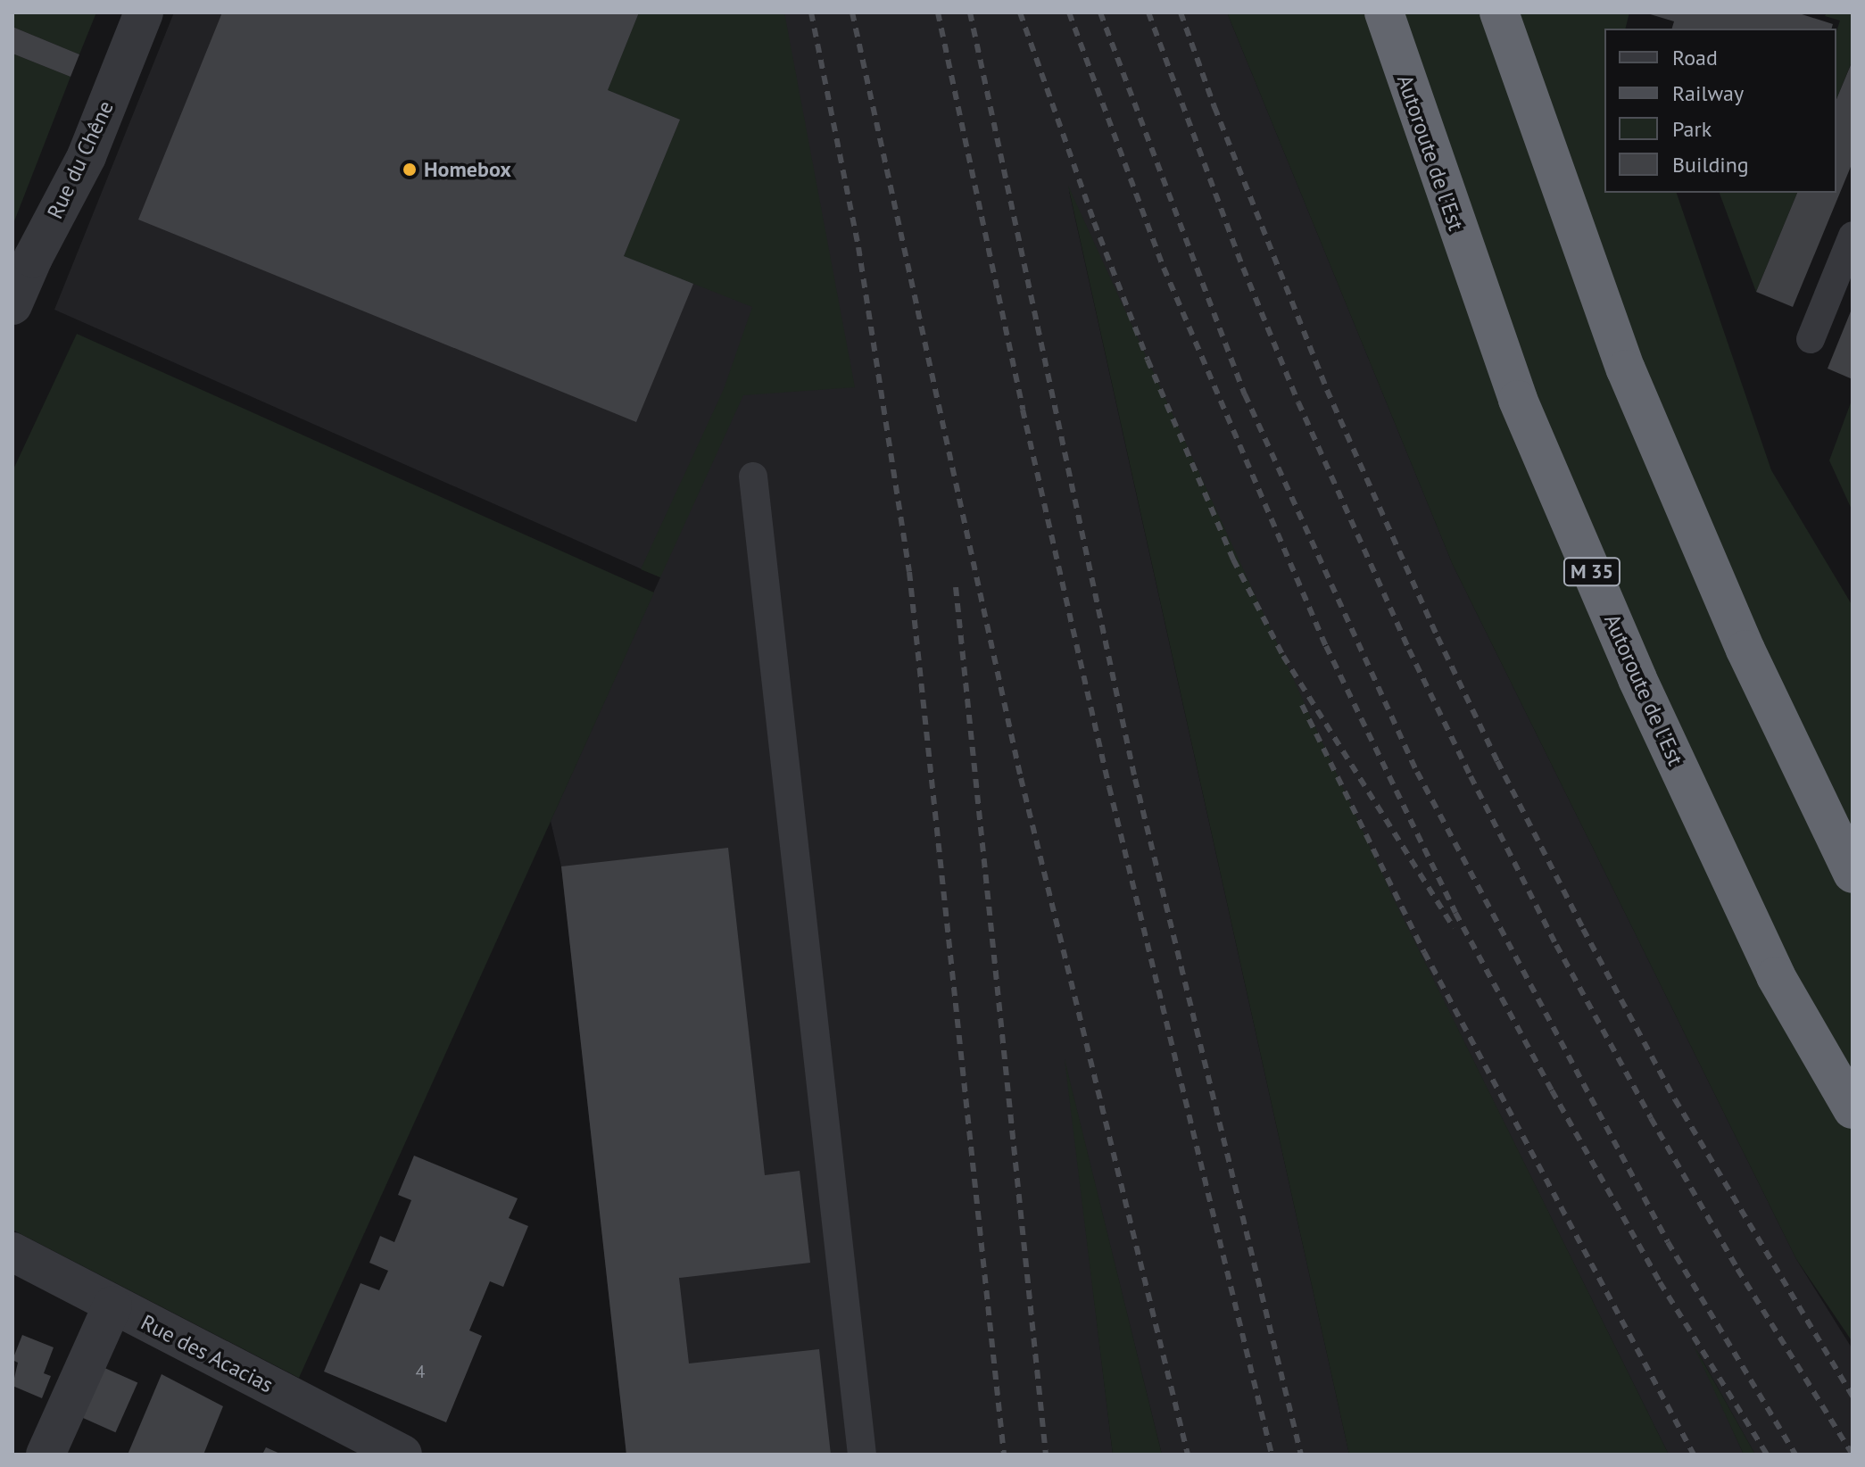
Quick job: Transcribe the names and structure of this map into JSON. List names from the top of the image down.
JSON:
{
  "streets": {
    "highway": ["Autoroute de l’Est", "M 35"],
    "street": ["Rue du Chêne", "Rue des Acacias"]
  },
  "places": ["Homebox"],
  "house_numbers": ["4"],
  "legend": [
    "Road",
    "Railway",
    "Park",
    "Building"
  ]
}
